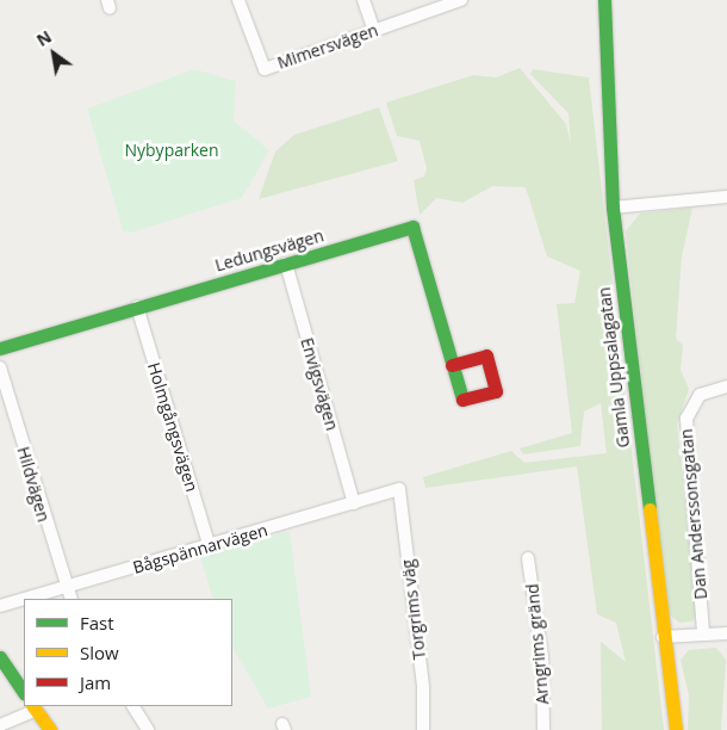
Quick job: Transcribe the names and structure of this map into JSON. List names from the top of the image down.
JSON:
{
  "streets": {
    "street": [
      "Mimersvägen",
      "Ledungsvägen",
      "Gamla Uppsalagatan",
      "Envigsvägen",
      "Holmgångsvägen",
      "Hildvägen",
      "Dan Anderssonsgatan",
      "Bågspännarvägen",
      "Torgrims väg",
      "Arngrims gränd"
    ]
  },
  "crossings": [
    ["Ledungsvägen", "Envigsvägen"],
    ["Ledungsvägen", "Holmgångsvägen"],
    ["Envigsvägen", "Bågspännarvägen"],
    ["Holmgångsvägen", "Bågspännarvägen"],
    ["Hildvägen", "Bågspännarvägen"],
    ["Bågspännarvägen", "Torgrims väg"]
  ],
  "parks": ["Nybyparken"],
  "legend": ["Fast", "Slow", "Jam"],
  "north": "top left"
}
